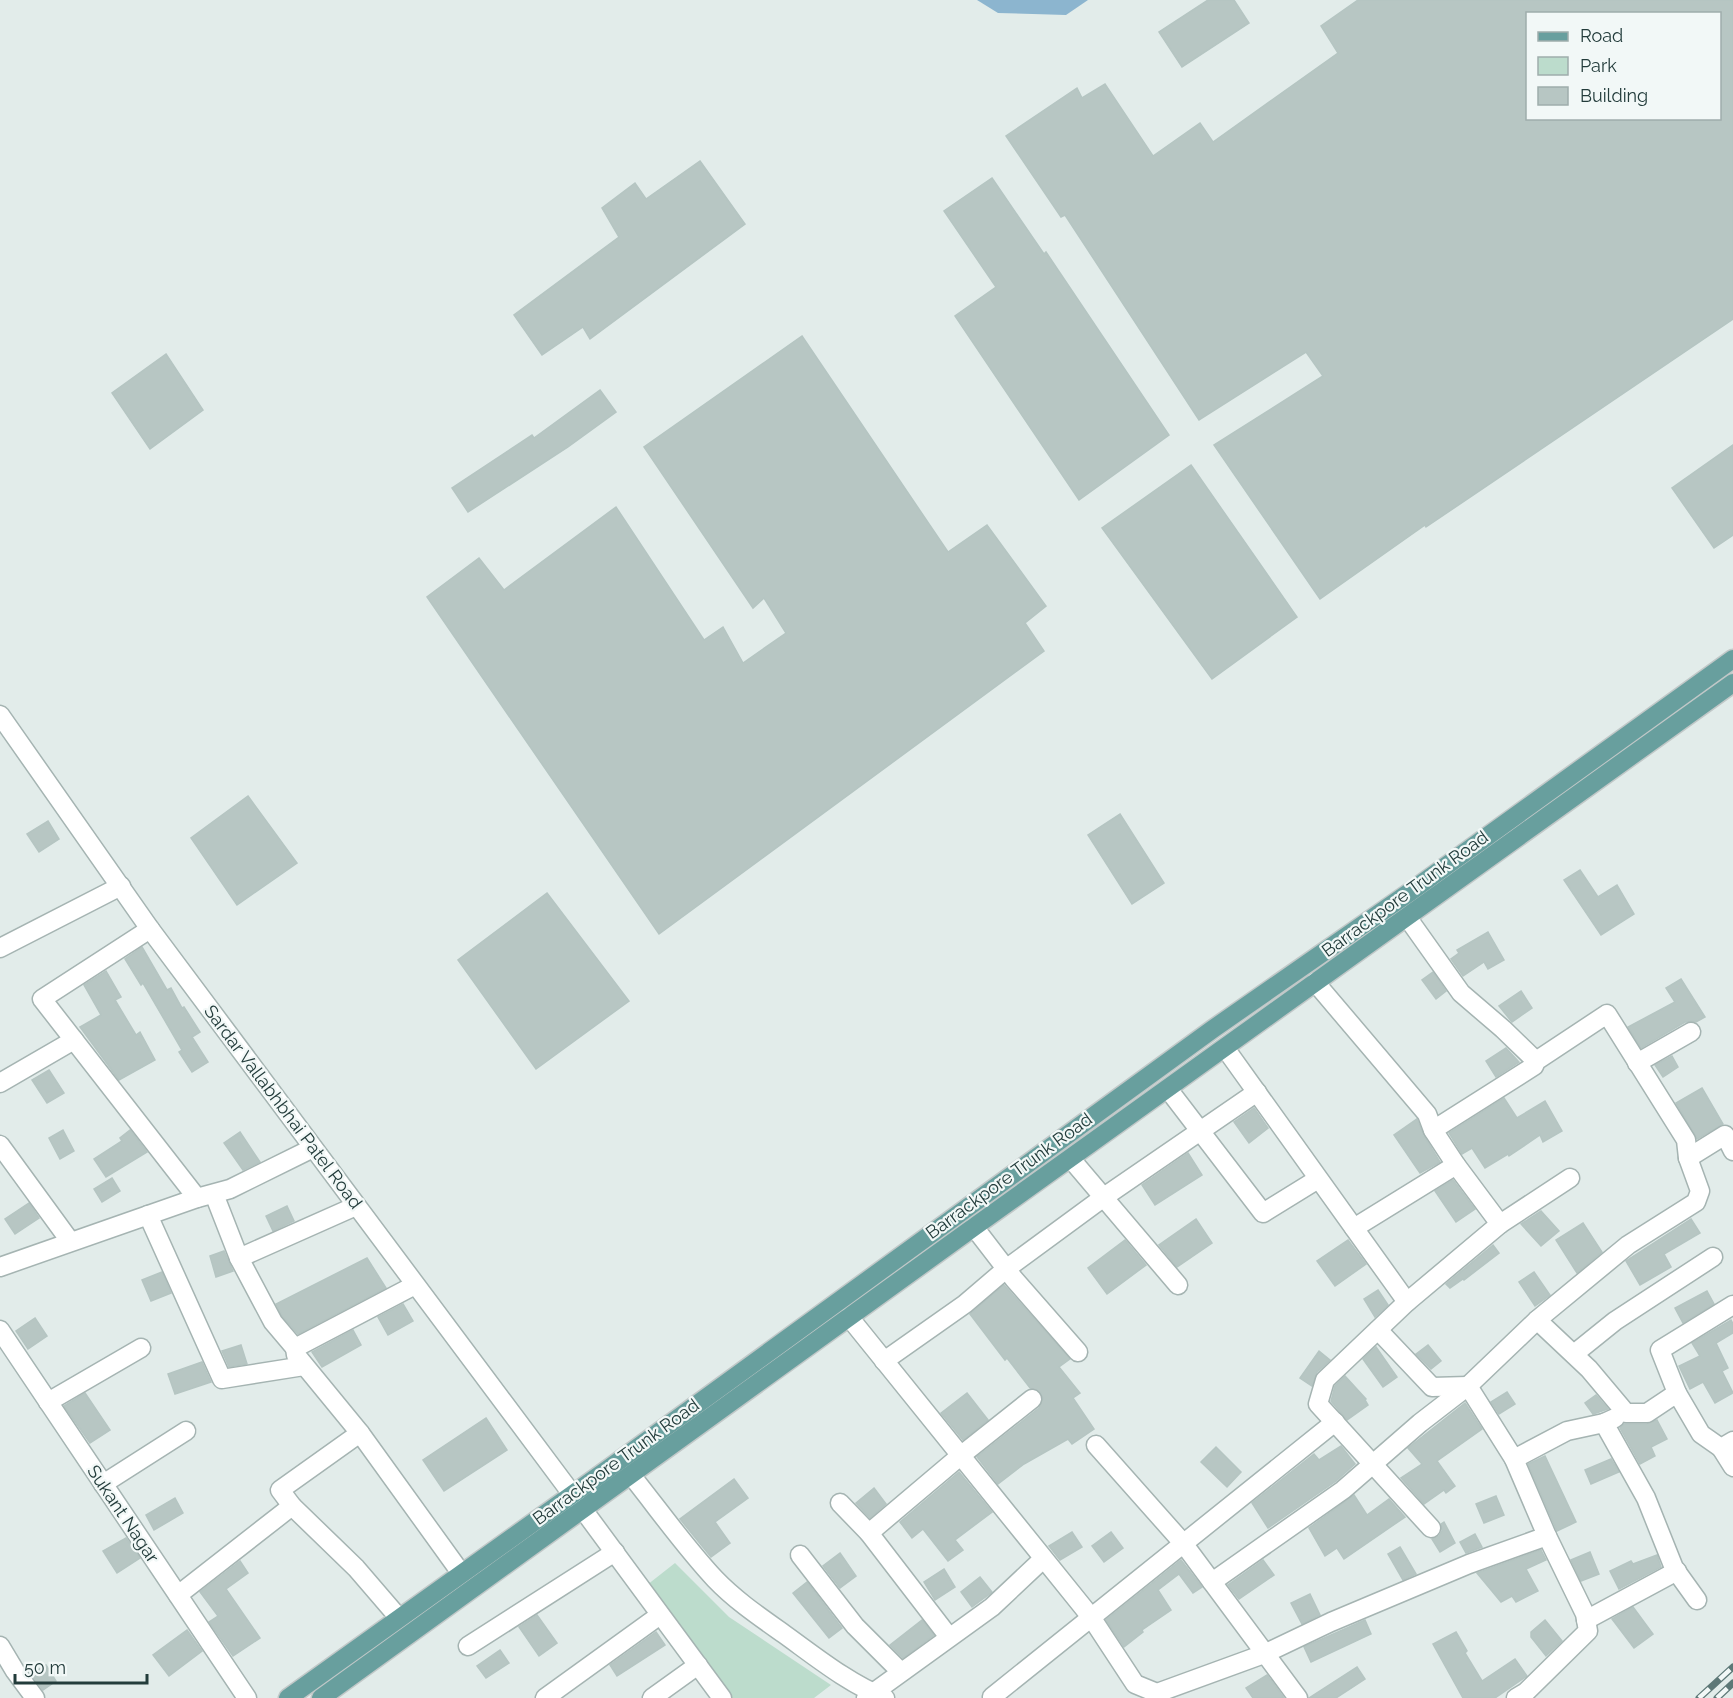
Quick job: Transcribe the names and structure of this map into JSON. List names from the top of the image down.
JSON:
{
  "streets": {
    "main road": ["Barrackpore Trunk Road"],
    "street": ["Sardar Vallabhbhai Patel Road", "Sukant Nagar"]
  },
  "crossings": [
    ["Barrackpore Trunk Road", "Sardar Vallabhbhai Patel Road"]
  ],
  "legend": ["Road", "Park", "Building"],
  "scale_bar": "50 m"
}
